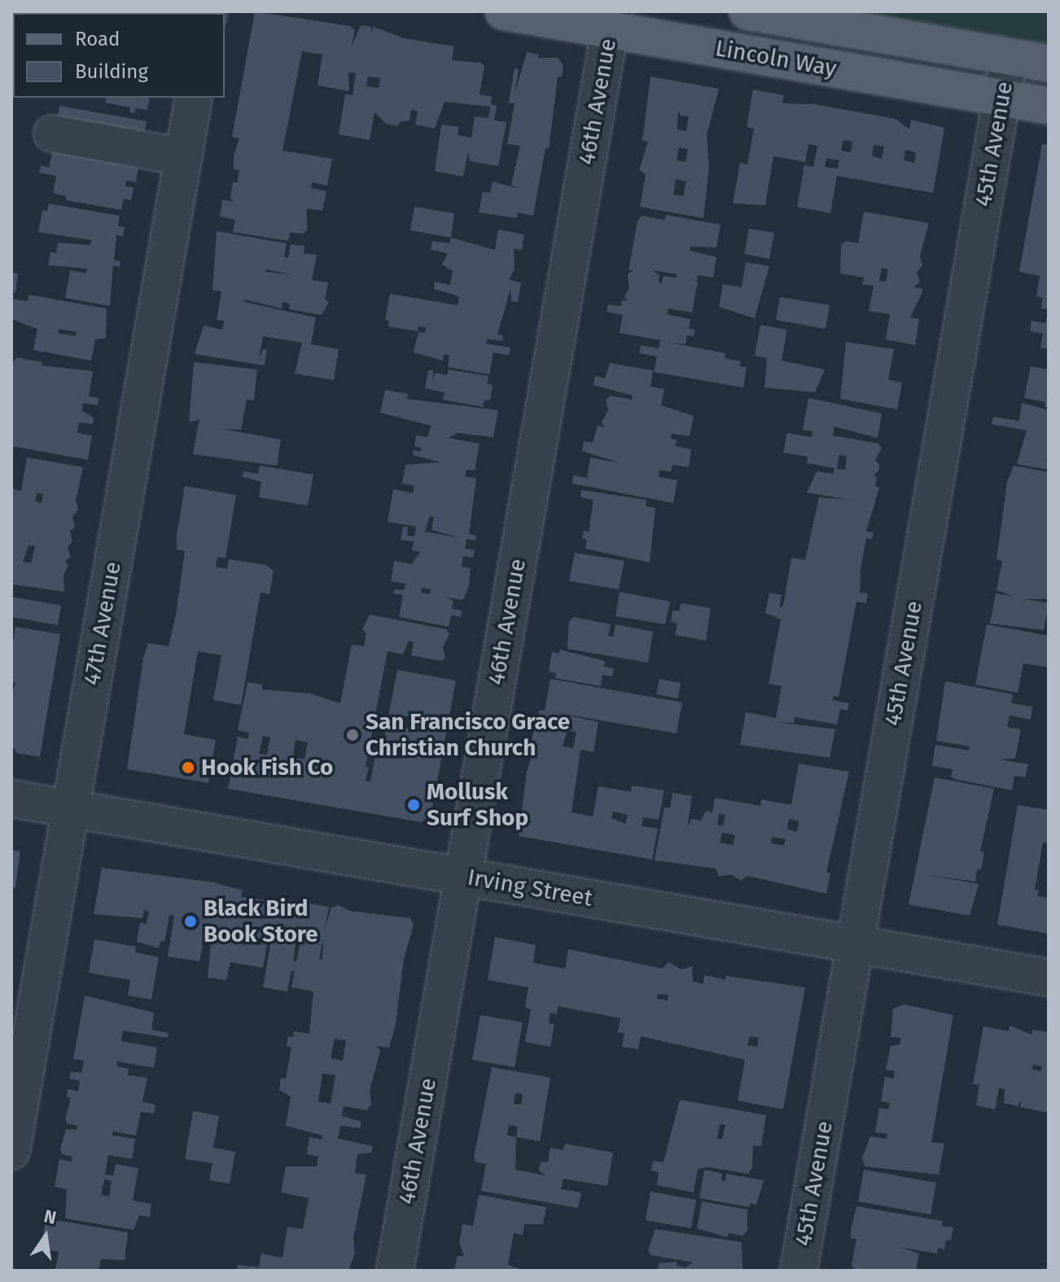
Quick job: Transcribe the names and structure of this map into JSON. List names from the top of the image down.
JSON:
{
  "streets": {
    "main road": ["Lincoln Way"],
    "street": [
      "46th Avenue",
      "45th Avenue",
      "47th Avenue",
      "Irving Street"
    ]
  },
  "crossings": [
    ["Lincoln Way", "46th Avenue"],
    ["Lincoln Way", "45th Avenue"],
    ["46th Avenue", "Irving Street"],
    ["45th Avenue", "Irving Street"],
    ["47th Avenue", "Irving Street"]
  ],
  "places": [
    "San Francisco Grace Christian Church",
    "Hook Fish Co",
    "Mollusk Surf Shop",
    "Black Bird Book Store"
  ],
  "legend": ["Road", "Building"],
  "north": "top"
}
